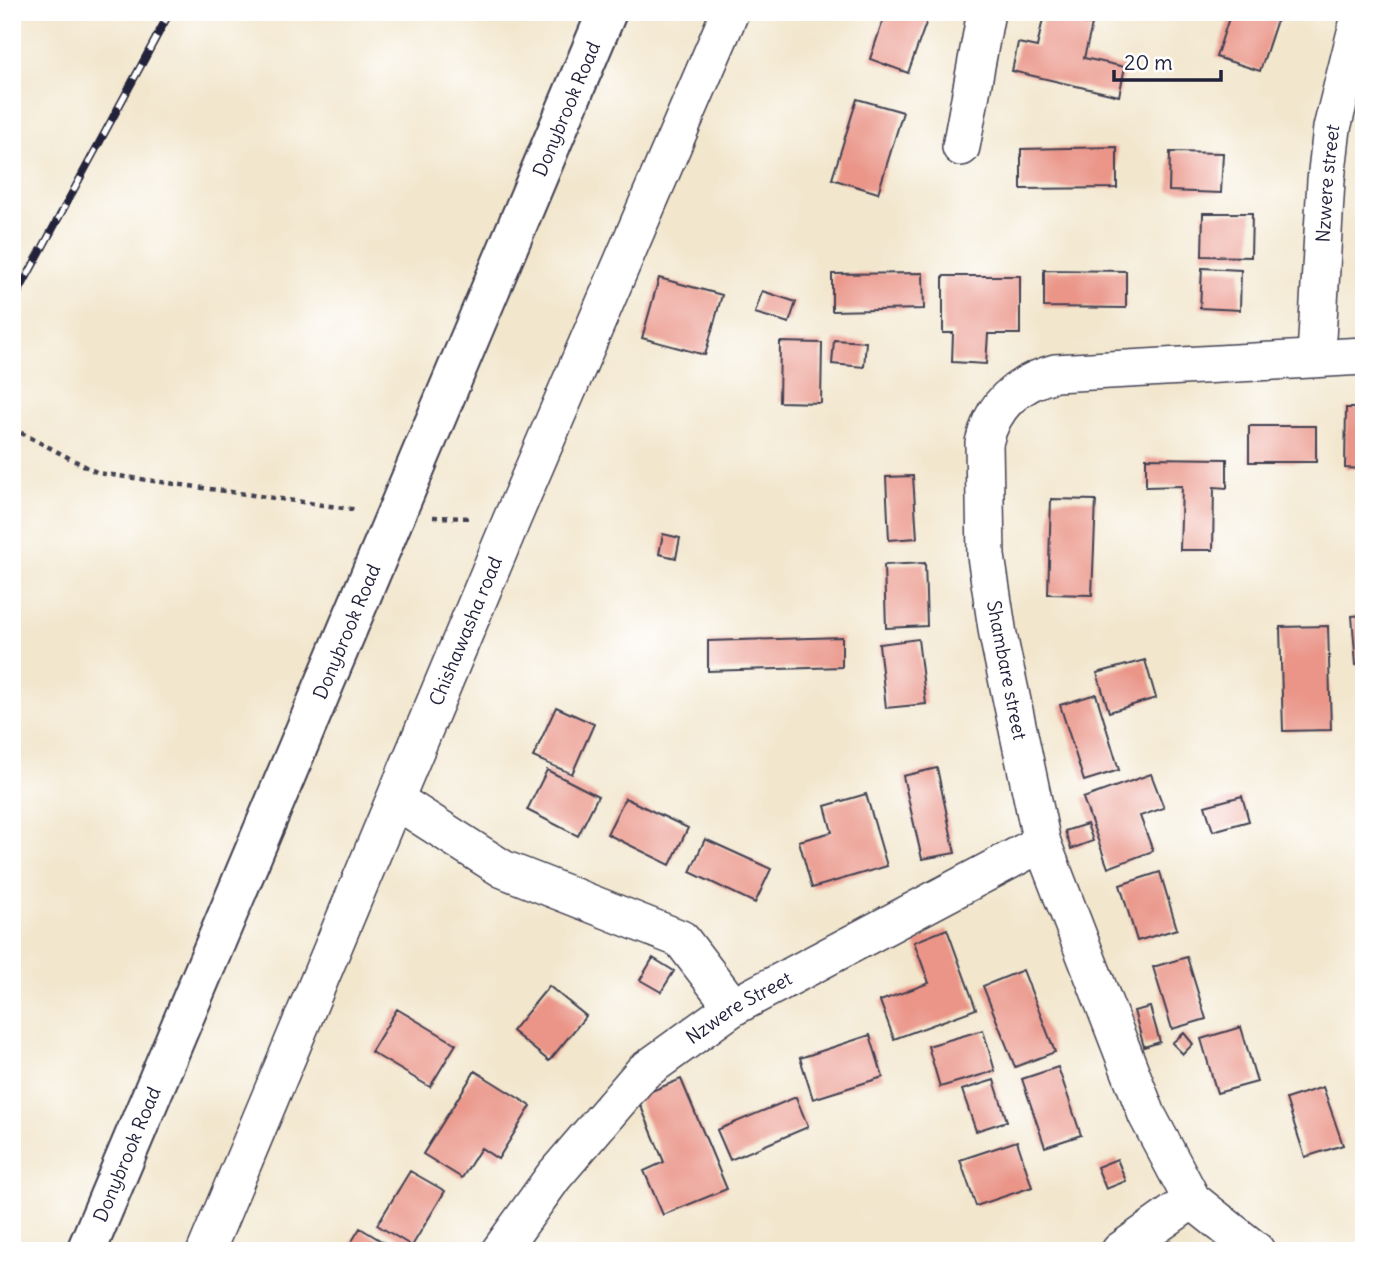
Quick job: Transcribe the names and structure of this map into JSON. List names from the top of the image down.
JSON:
{
  "streets": {
    "street": [
      "Donybrook Road",
      "Nzwere street",
      "Chishawasha road",
      "Shambare street",
      "Nzwere Street"
    ]
  },
  "crossings": [
    ["Nzwere street", "Shambare street"],
    ["Shambare street", "Nzwere Street"]
  ],
  "scale_bar": "20 m"
}
